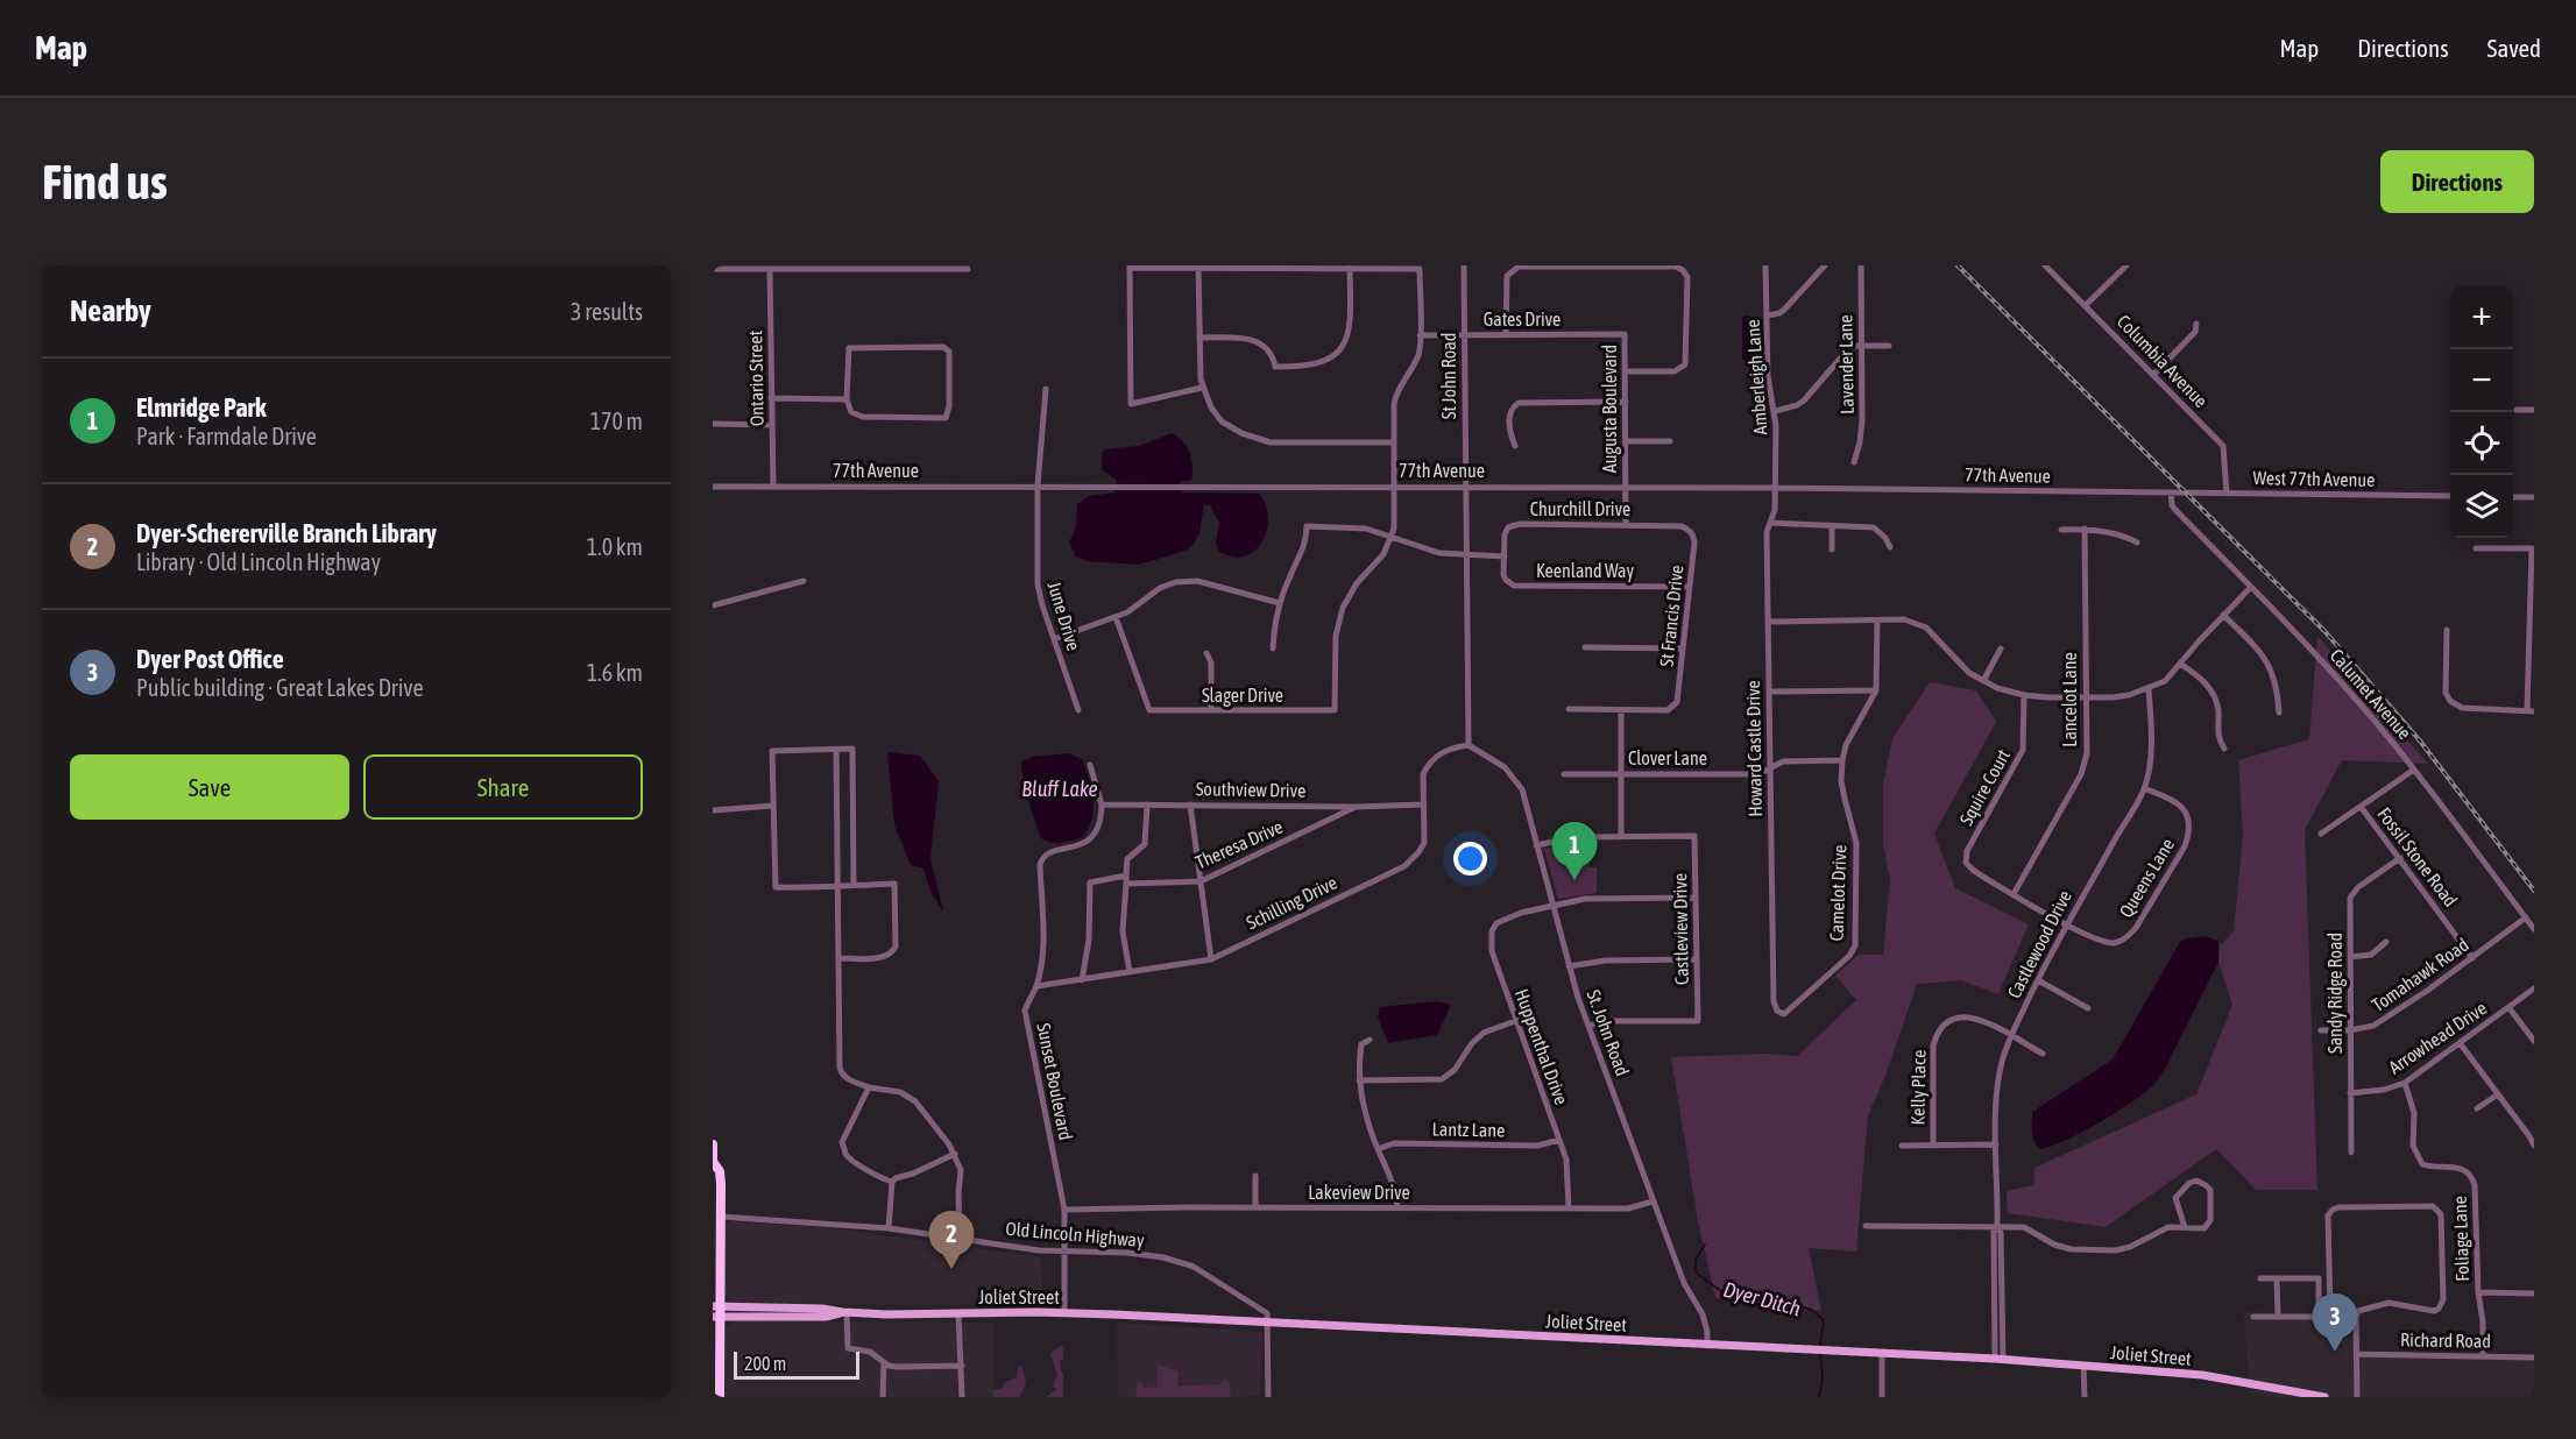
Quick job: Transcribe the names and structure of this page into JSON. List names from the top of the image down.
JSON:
{
  "streets": {
    "main road": ["Joliet Street"],
    "street": [
      "Gates Drive",
      "Columbia Avenue",
      "Lavender Lane",
      "St John Road",
      "Amberleigh Lane",
      "Ontario Street",
      "Augusta Boulevard",
      "77th Avenue",
      "West 77th Avenue",
      "Churchill Drive",
      "Keenland Way",
      "June Drive",
      "St Francis Drive",
      "Calumet Avenue",
      "Slager Drive",
      "Lancelot Lane",
      "Howard Castle Drive",
      "Clover Lane",
      "Squire Court",
      "Southview Drive",
      "Theresa Drive",
      "Fossil Stone Road",
      "Queens Lane",
      "Camelot Drive",
      "Schilling Drive",
      "Castleview Drive",
      "Castlewood Drive",
      "Tomahawk Road",
      "Sandy Ridge Road",
      "St. John Road",
      "Arrowhead Drive",
      "Huppenthal Drive",
      "Sunset Boulevard",
      "Kelly Place",
      "Lantz Lane",
      "Lakeview Drive",
      "Old Lincoln Highway",
      "Foliage Lane",
      "Richard Road"
    ]
  },
  "crossings": [
    ["Gates Drive", "St John Road"],
    ["Gates Drive", "Augusta Boulevard"],
    ["Columbia Avenue", "West 77th Avenue"],
    ["St John Road", "77th Avenue"],
    ["Amberleigh Lane", "77th Avenue"],
    ["Amberleigh Lane", "Howard Castle Drive"],
    ["Ontario Street", "77th Avenue"],
    ["Augusta Boulevard", "77th Avenue"],
    ["Augusta Boulevard", "Churchill Drive"],
    ["77th Avenue", "West 77th Avenue"],
    ["77th Avenue", "June Drive"],
    ["77th Avenue", "Calumet Avenue"],
    ["77th Avenue", "Howard Castle Drive"],
    ["West 77th Avenue", "Calumet Avenue"],
    ["Churchill Drive", "Keenland Way"],
    ["Churchill Drive", "St Francis Drive"],
    ["Keenland Way", "St Francis Drive"],
    ["Calumet Avenue", "Tomahawk Road"],
    ["Lancelot Lane", "Queens Lane"],
    ["Howard Castle Drive", "Clover Lane"],
    ["Howard Castle Drive", "Camelot Drive"],
    ["Clover Lane", "Camelot Drive"],
    ["Squire Court", "Queens Lane"],
    ["Southview Drive", "Theresa Drive"],
    ["Southview Drive", "Schilling Drive"],
    ["Southview Drive", "Sunset Boulevard"],
    ["Theresa Drive", "Schilling Drive"],
    ["Fossil Stone Road", "Tomahawk Road"],
    ["Fossil Stone Road", "Sandy Ridge Road"],
    ["Queens Lane", "Castlewood Drive"],
    ["Schilling Drive", "St. John Road"],
    ["Schilling Drive", "Sunset Boulevard"],
    ["Castleview Drive", "St. John Road"],
    ["Castleview Drive", "Huppenthal Drive"],
    ["Castlewood Drive", "Kelly Place"],
    ["Castlewood Drive", "Joliet Street"],
    ["Tomahawk Road", "Sandy Ridge Road"],
    ["Sandy Ridge Road", "Arrowhead Drive"],
    ["St. John Road", "Huppenthal Drive"],
    ["St. John Road", "Lakeview Drive"],
    ["St. John Road", "Joliet Street"],
    ["Arrowhead Drive", "Foliage Lane"],
    ["Huppenthal Drive", "Lantz Lane"],
    ["Huppenthal Drive", "Lakeview Drive"],
    ["Sunset Boulevard", "Lakeview Drive"],
    ["Sunset Boulevard", "Old Lincoln Highway"],
    ["Sunset Boulevard", "Joliet Street"],
    ["Old Lincoln Highway", "Joliet Street"],
    ["Foliage Lane", "Richard Road"]
  ],
  "water": ["Bluff Lake", "Dyer Ditch"],
  "scale_bar": "200 m",
  "page": {
    "header": "Map",
    "nav": ["Map", "Directions", "Saved"],
    "buttons": [
      "Directions",
      ["Save", "Share"]
    ],
    "title": "Find us",
    "heading": ["Nearby", "3 results"],
    "map_buttons": ["+", "−"],
    "list": [
      {
        "mark": "1",
        "name": "Elmridge Park",
        "note": "Park · Farmdale Drive",
        "value": "170 m"
      },
      {
        "mark": "2",
        "name": "Dyer-Schererville Branch Library",
        "note": "Library · Old Lincoln Highway",
        "value": "1.0 km"
      },
      {
        "mark": "3",
        "name": "Dyer Post Office",
        "note": "Public building · Great Lakes Drive",
        "value": "1.6 km"
      }
    ],
    "pins": ["1", "2", "3"],
    "scale": "200 m"
  }
}
